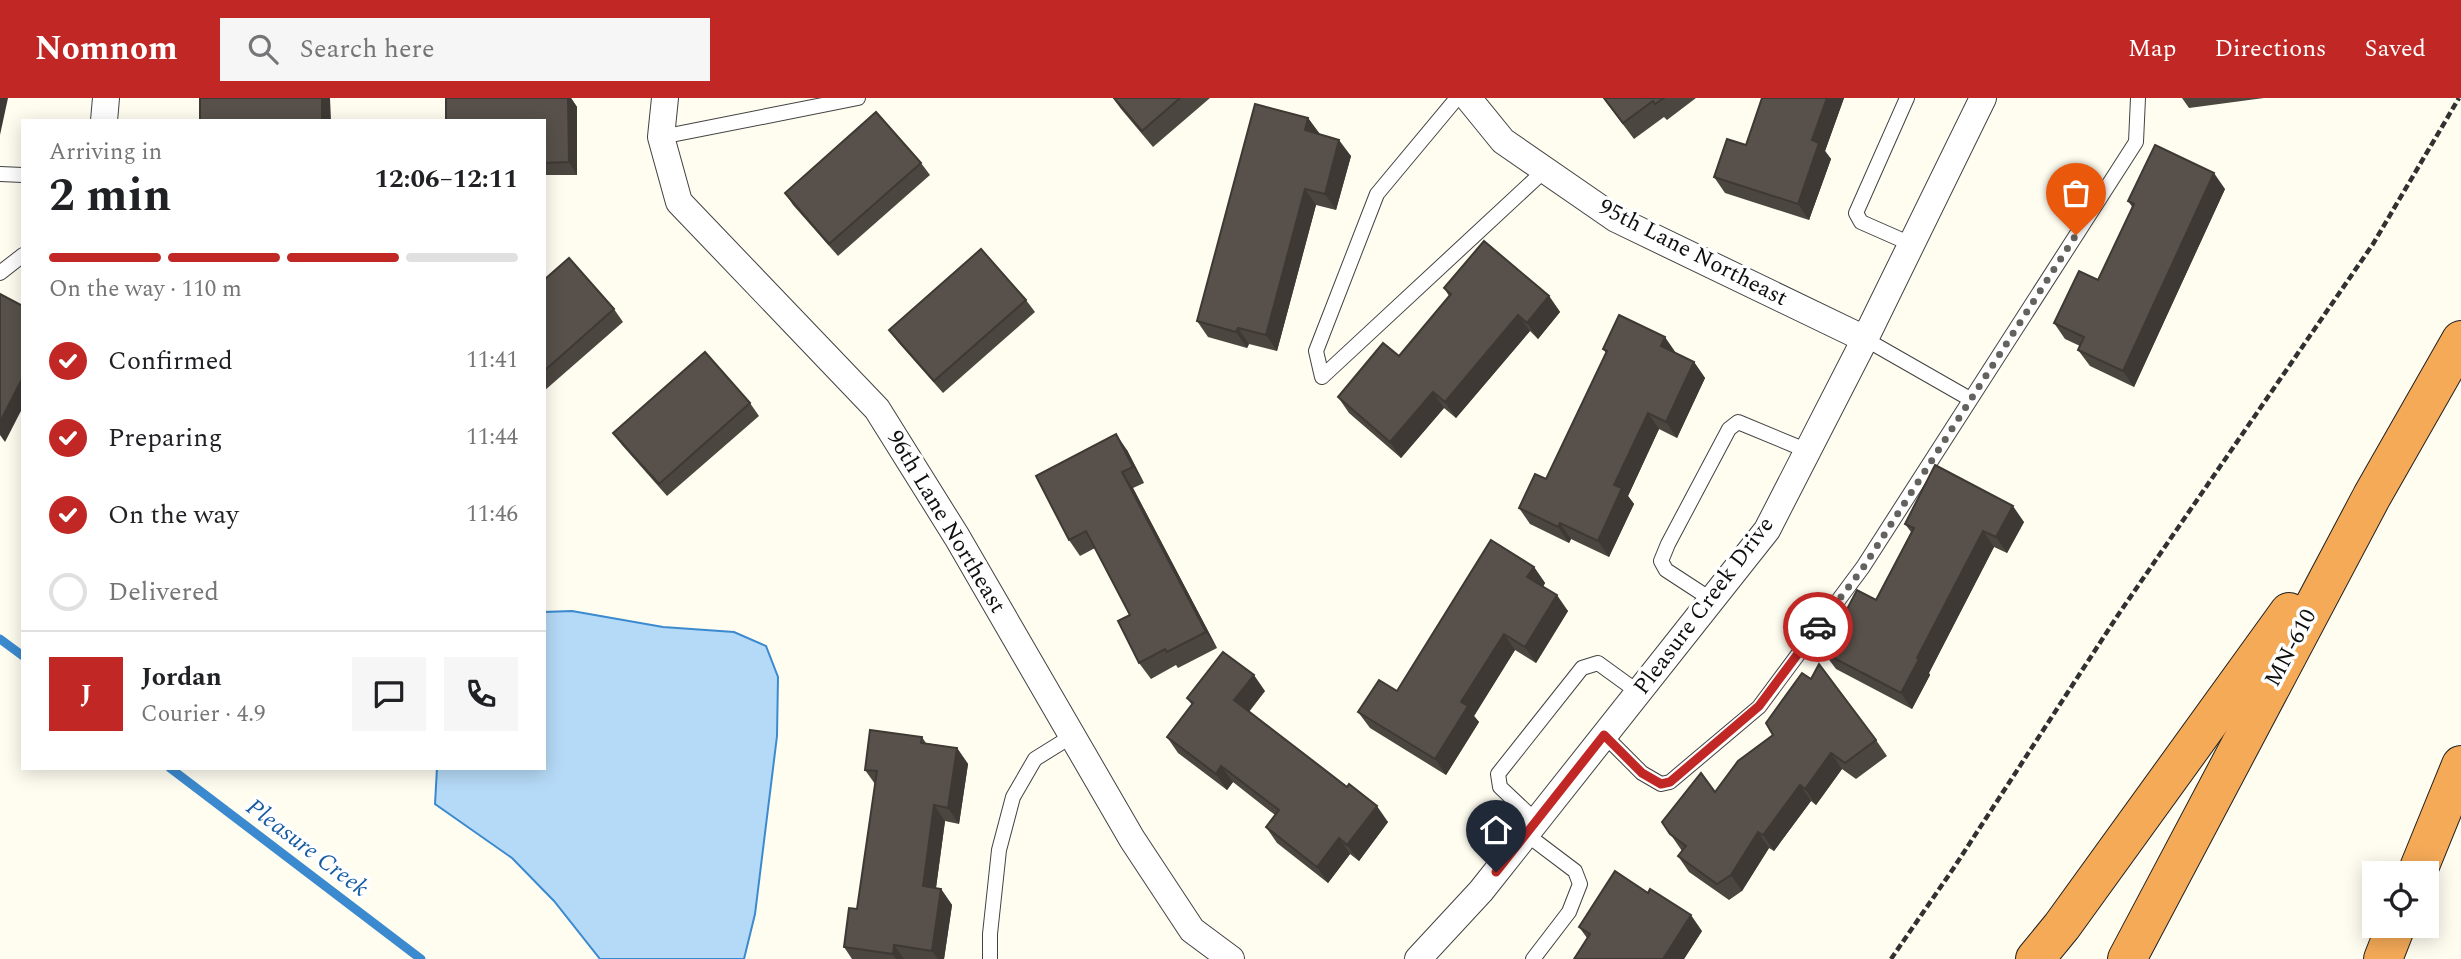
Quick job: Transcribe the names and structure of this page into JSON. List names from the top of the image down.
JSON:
{
  "streets": {
    "highway": ["MN-610"],
    "street": ["95th Lane Northeast", "96th Lane Northeast", "Pleasure Creek Drive"]
  },
  "crossings": [
    ["95th Lane Northeast", "Pleasure Creek Drive"]
  ],
  "water": ["Pleasure Creek"],
  "page": {
    "header": "Nomnom",
    "search": "Search here",
    "nav": ["Map", "Directions", "Saved"],
    "heading": ["2 min", "Arriving in", "12:06–12:11"],
    "panel": ["Jordan", "Courier · 4.9"],
    "bar": "On the way · 110 m",
    "list": [
      ["Confirmed", "11:41"],
      ["Preparing", "11:44"],
      ["On the way", "11:46"],
      "Delivered"
    ],
    "round": "J"
  }
}
